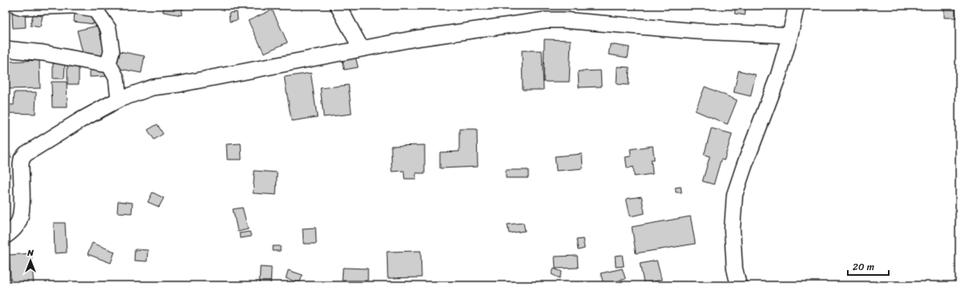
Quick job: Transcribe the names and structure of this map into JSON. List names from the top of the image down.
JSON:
{
  "scale_bar": "20 m",
  "north": "top"
}
